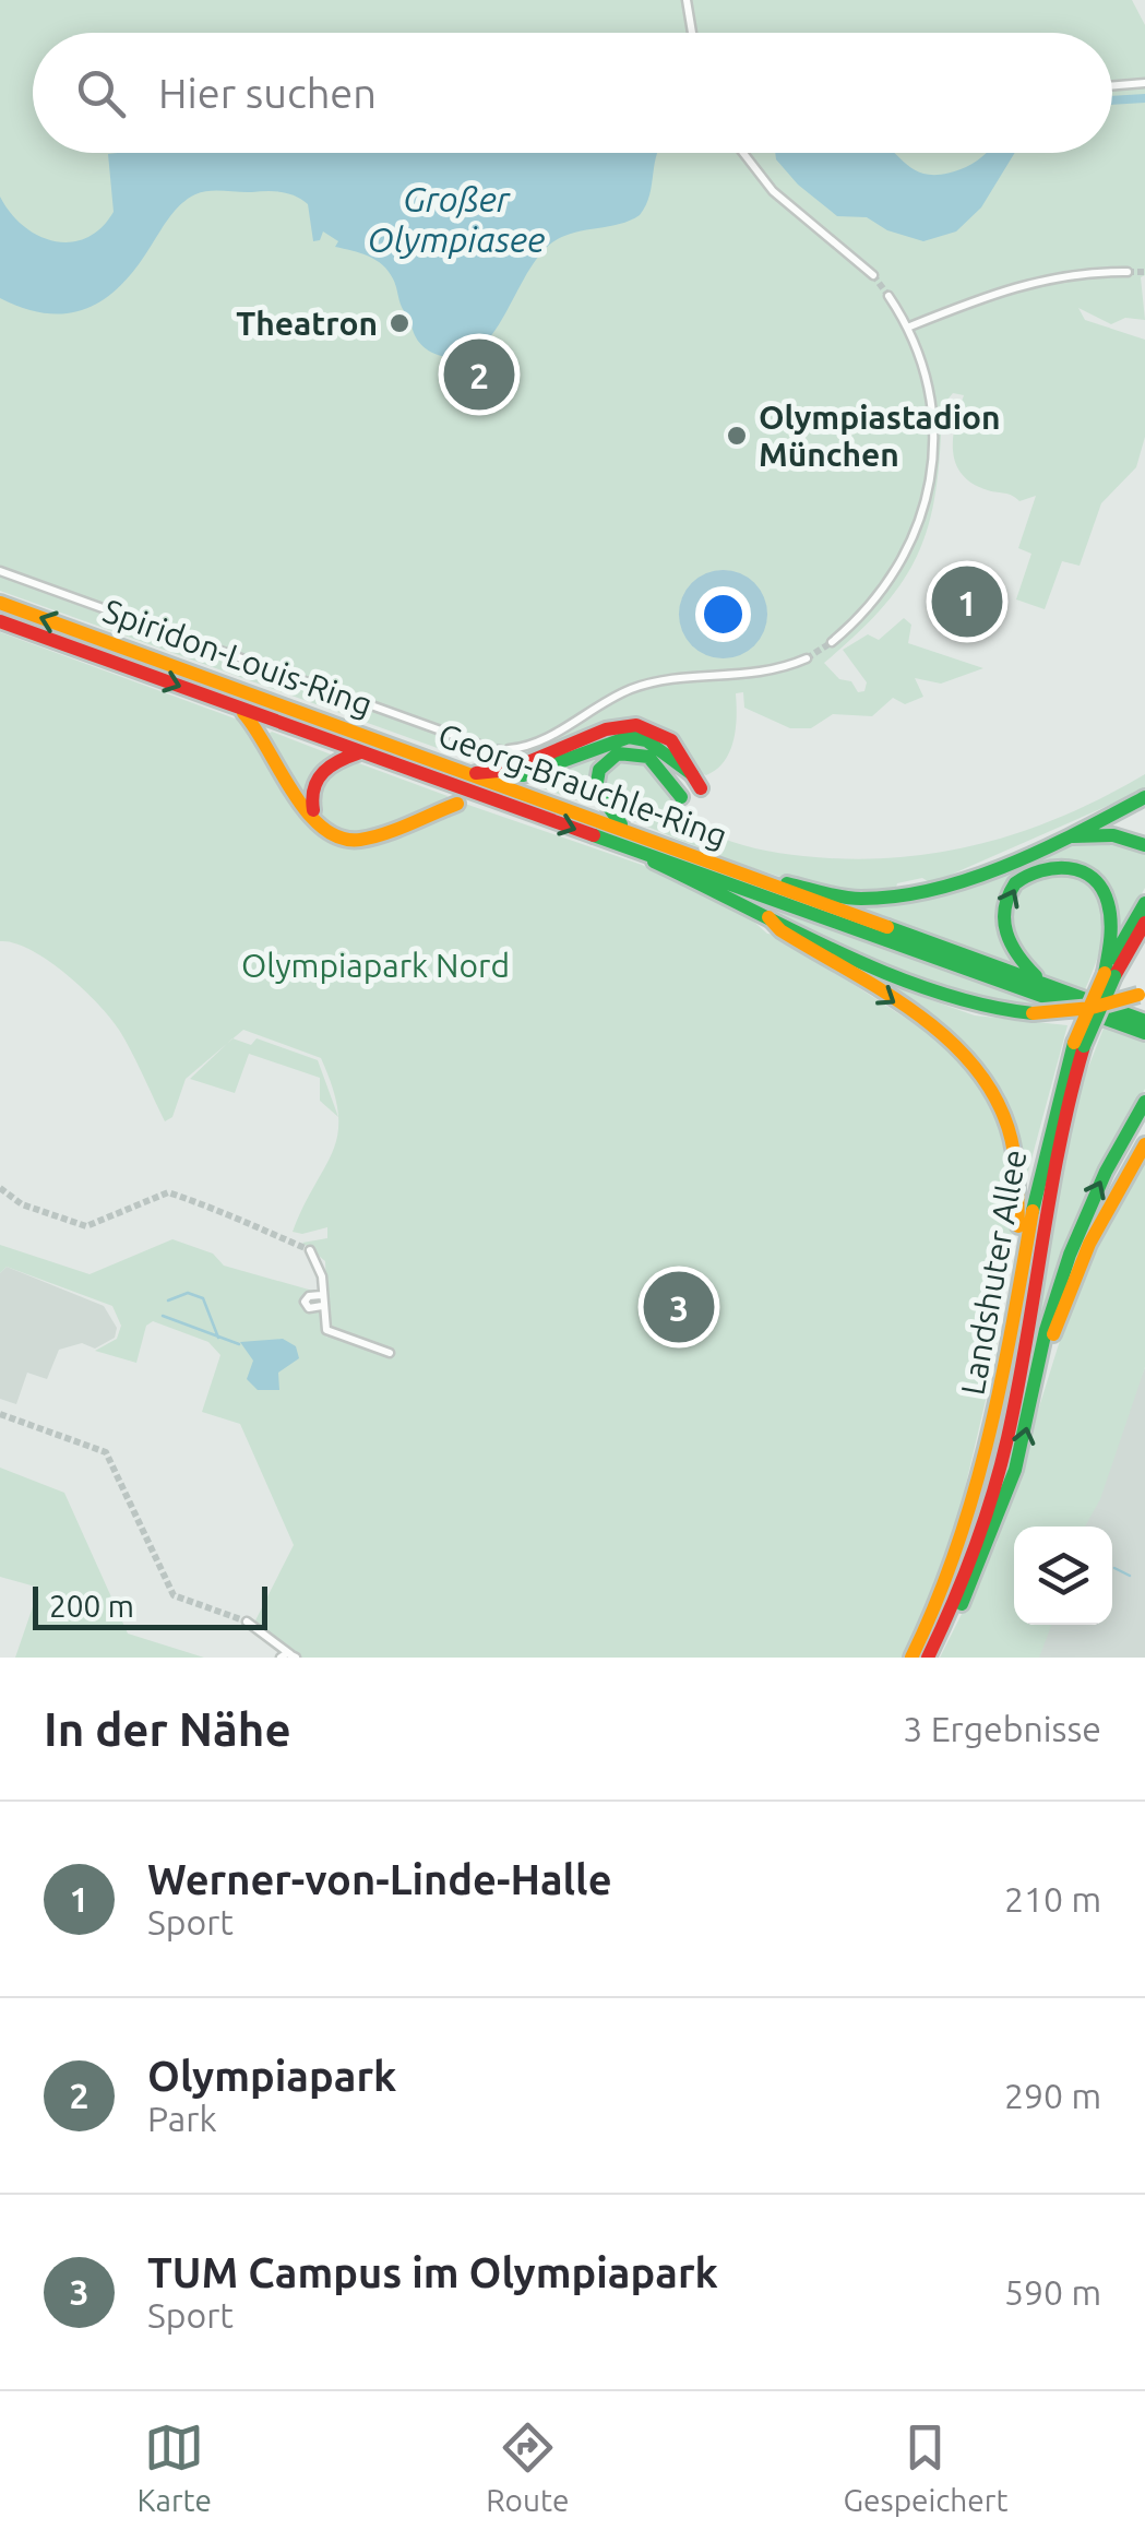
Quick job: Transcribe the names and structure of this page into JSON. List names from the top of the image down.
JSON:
{
  "streets": {
    "highway": ["Georg-Brauchle-Ring", "Landshuter Allee"],
    "street": ["Spiridon-Louis-Ring"]
  },
  "water": ["Großer Olympiasee"],
  "parks": ["Olympiapark Nord"],
  "places": ["Theatron", "Olympiastadion München"],
  "scale_bar": "200 m",
  "page": {
    "search": "Hier suchen",
    "pins": ["2", "1", "3"],
    "scale": "200 m",
    "heading": ["In der Nähe", "3 Ergebnisse"],
    "list": [
      {
        "mark": "1",
        "name": "Werner-von-Linde-Halle",
        "note": "Sport",
        "value": "210 m"
      },
      {
        "mark": "2",
        "name": "Olympiapark",
        "note": "Park",
        "value": "290 m"
      },
      {
        "mark": "3",
        "name": "TUM Campus im Olympiapark",
        "note": "Sport",
        "value": "590 m"
      }
    ],
    "nav": ["Karte", "Route", "Gespeichert"]
  }
}
